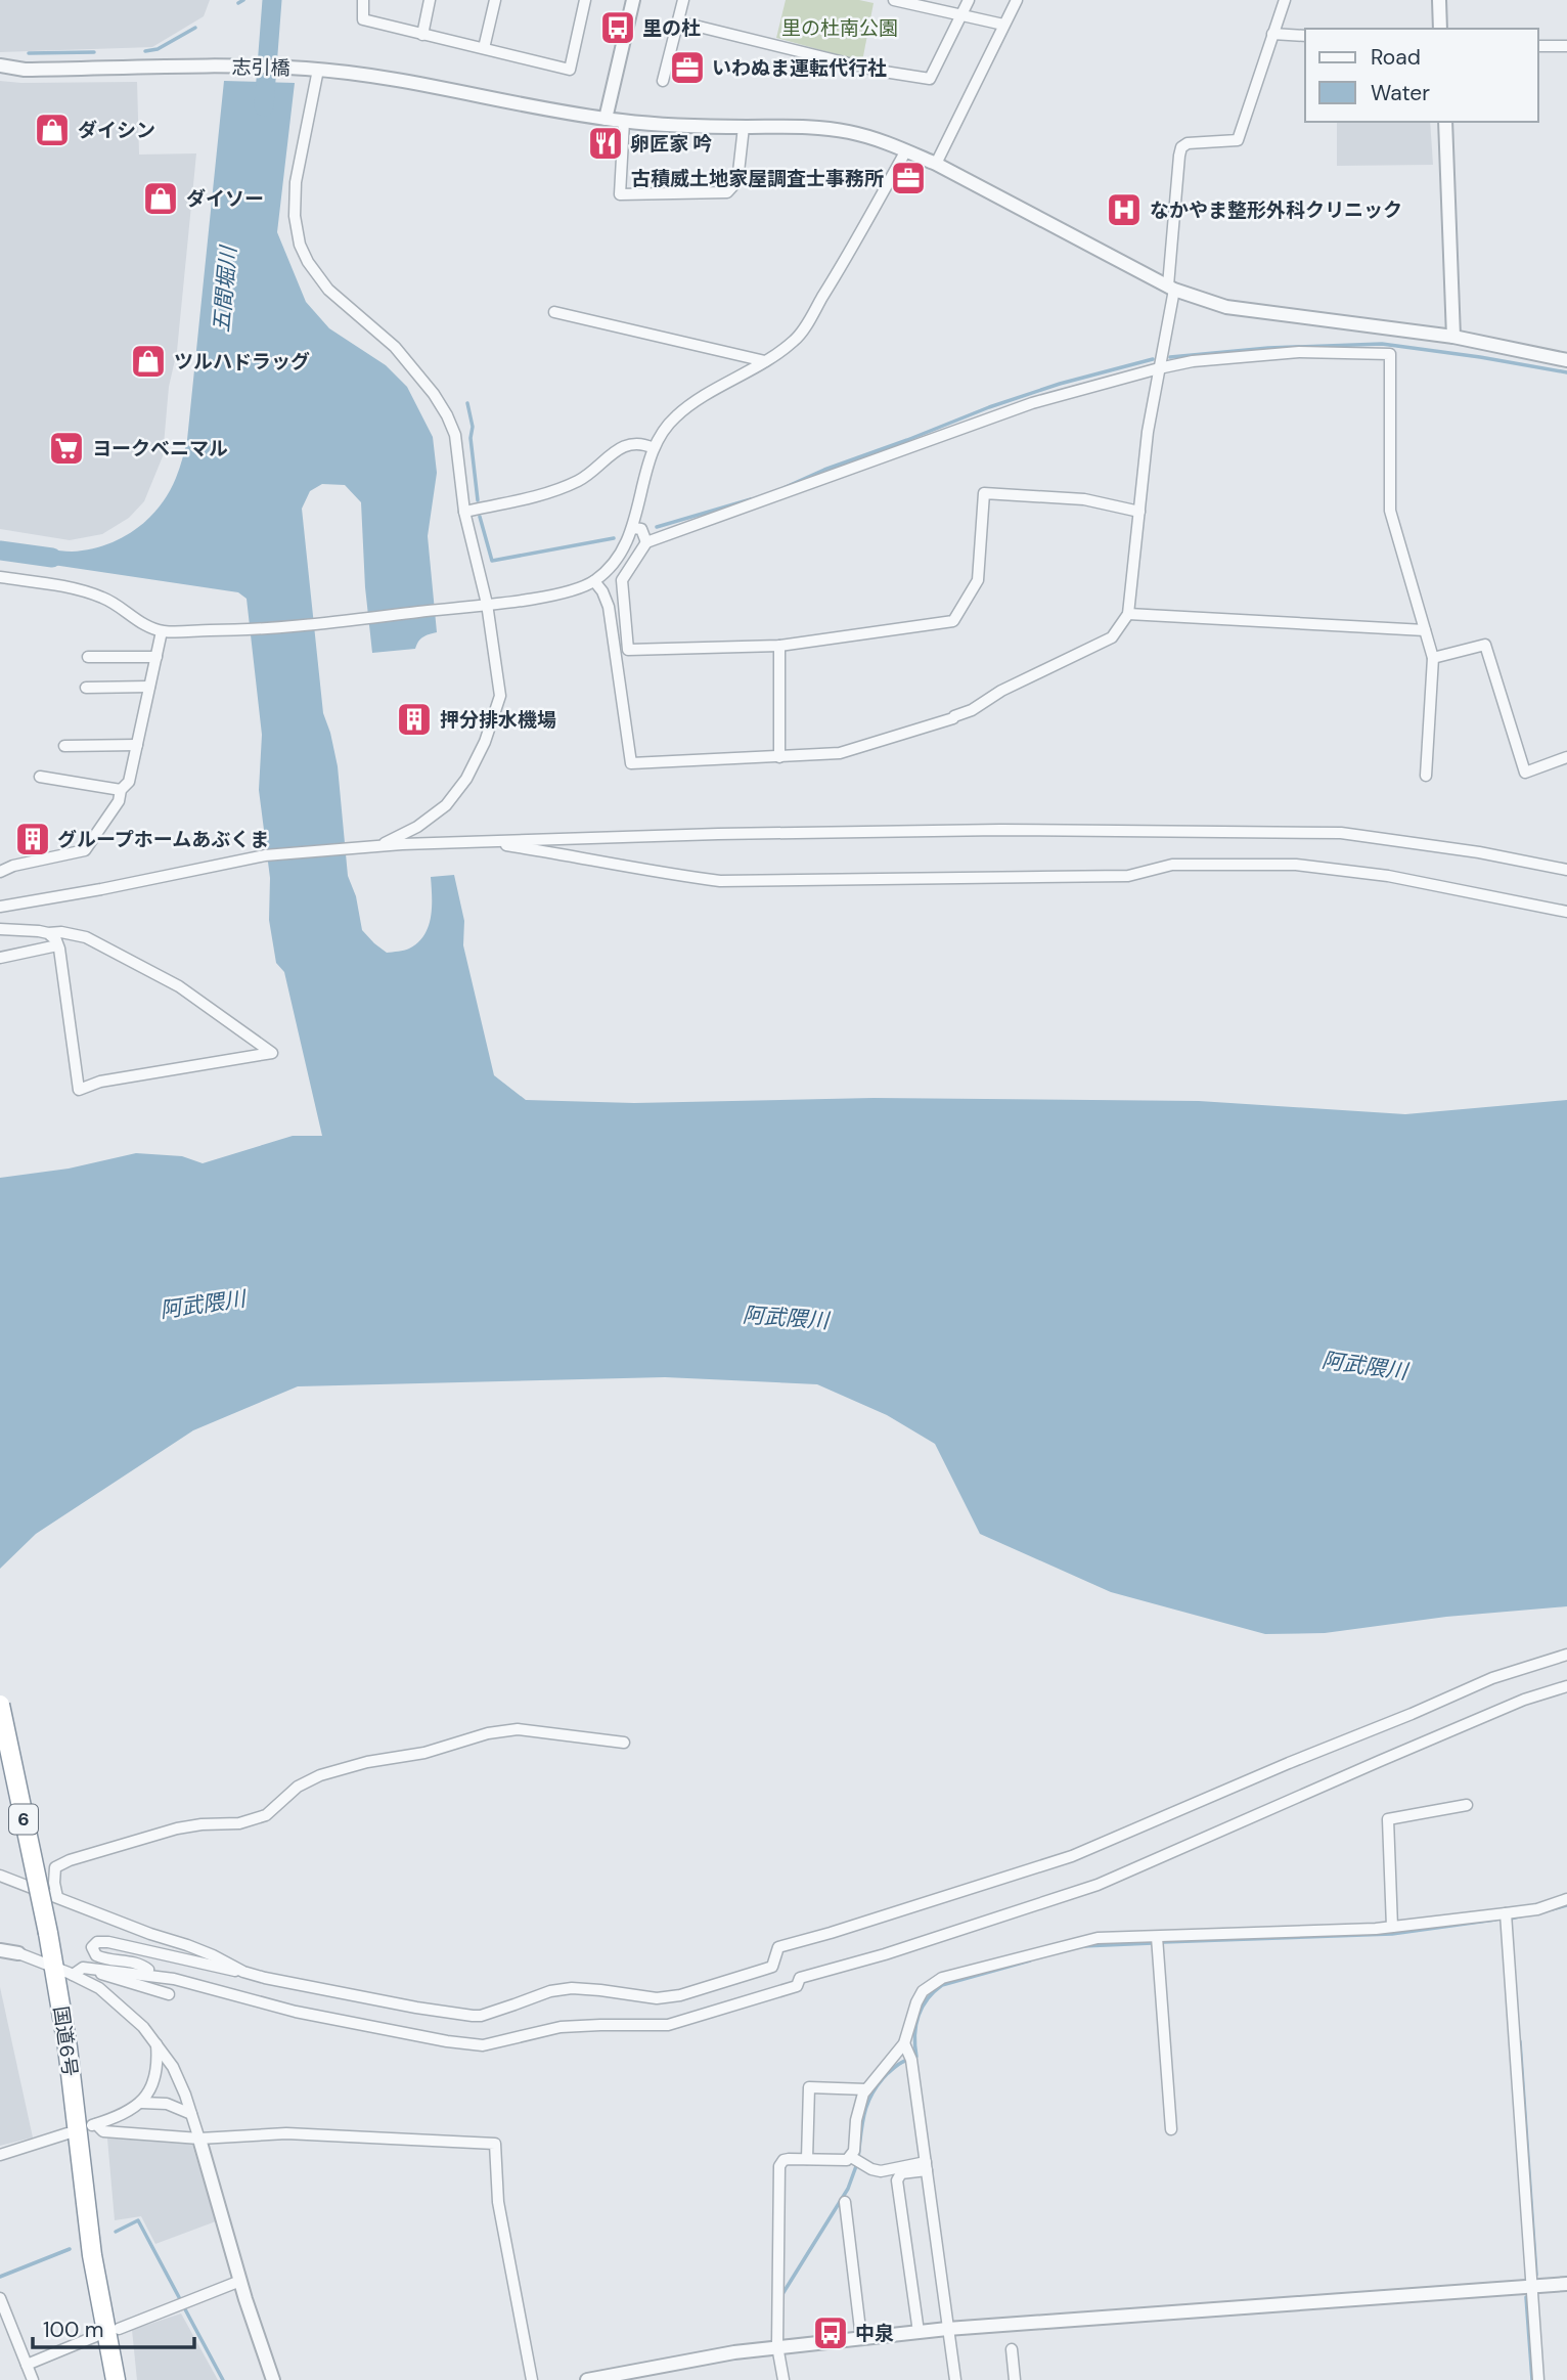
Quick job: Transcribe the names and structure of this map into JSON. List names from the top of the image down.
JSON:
{
  "streets": {
    "highway": ["6", "国道6号"],
    "street": ["志引橋"]
  },
  "water": ["五間堀川", "阿武隈川"],
  "parks": ["里の杜南公園"],
  "places": {
    "bus stop": ["里の杜", "中泉"],
    "office": ["いわぬま運転代行社", "古積威土地家屋調査士事務所"],
    "shop": ["ダイシン", "ダイソー", "ツルハドラッグ"],
    "restaurant": ["卵匠家 吟"],
    "hospital": ["なかやま整形外科クリニック"],
    "supermarket": ["ヨークベニマル"],
    "building": ["押分排水機場", "グループホームあぶくま"]
  },
  "legend": ["Road", "Water"],
  "scale_bar": "100 m"
}
